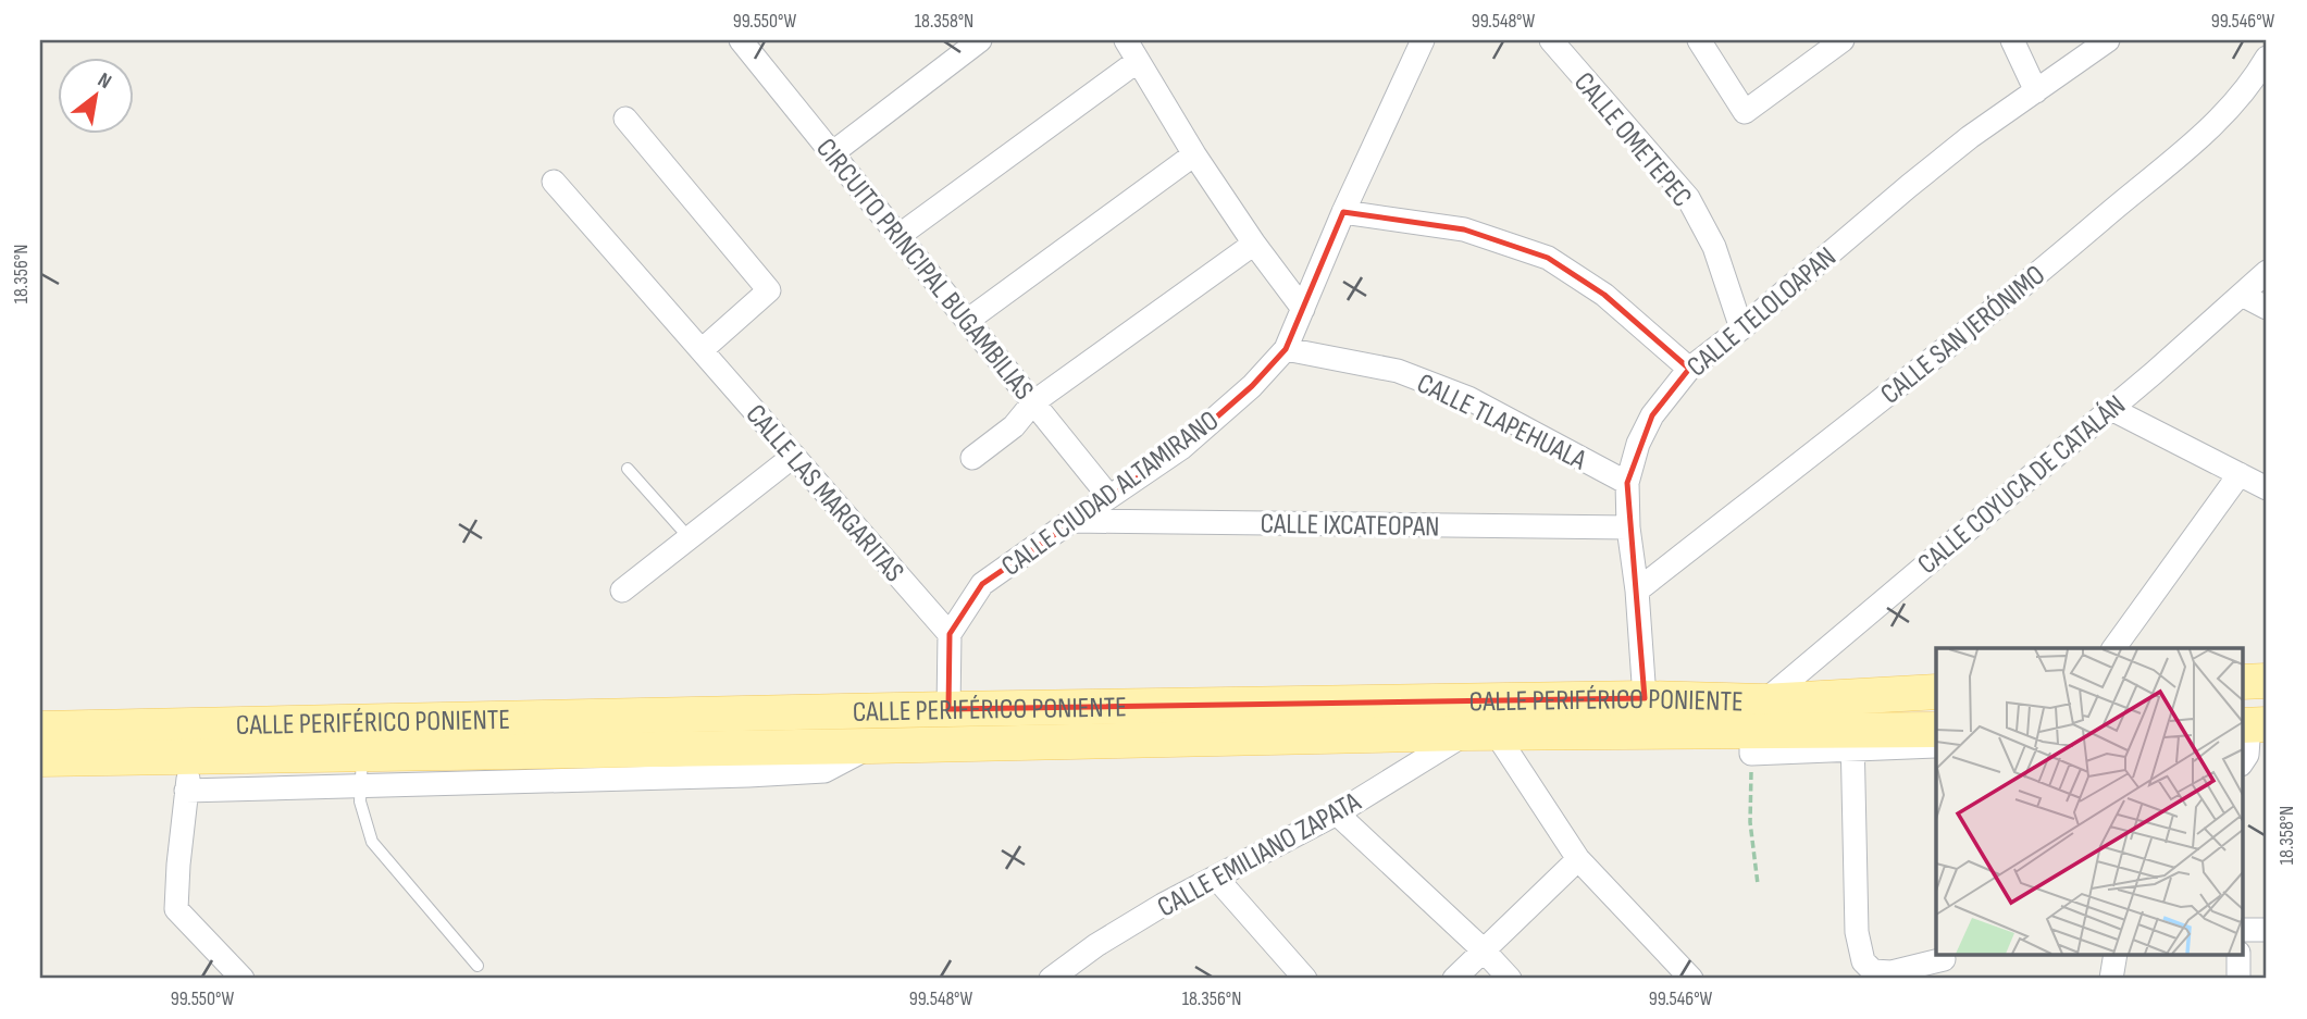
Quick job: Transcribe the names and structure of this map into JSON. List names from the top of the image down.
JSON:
{
  "streets": {
    "main road": ["CALLE PERIFÉRICO PONIENTE"],
    "street": [
      "CALLE OMETEPEC",
      "CIRCUITO PRINCIPAL BUGAMBILIAS",
      "CALLE TELOLOAPAN",
      "CALLE SAN JERÓNIMO",
      "CALLE TLAPEHUALA",
      "CALLE COYUCA DE CATALÁN",
      "CALLE LAS MARGARITAS",
      "CALLE CIUDAD ALTAMIRANO",
      "CALLE IXCATEOPAN",
      "CALLE EMILIANO ZAPATA"
    ]
  },
  "crossings": [
    ["CALLE OMETEPEC", "CALLE TELOLOAPAN"],
    ["CIRCUITO PRINCIPAL BUGAMBILIAS", "CALLE CIUDAD ALTAMIRANO"],
    ["CALLE TELOLOAPAN", "CALLE SAN JERÓNIMO"],
    ["CALLE TELOLOAPAN", "CALLE TLAPEHUALA"],
    ["CALLE TELOLOAPAN", "CALLE IXCATEOPAN"],
    ["CALLE TELOLOAPAN", "CALLE PERIFÉRICO PONIENTE"],
    ["CALLE TLAPEHUALA", "CALLE CIUDAD ALTAMIRANO"],
    ["CALLE COYUCA DE CATALÁN", "CALLE PERIFÉRICO PONIENTE"],
    ["CALLE LAS MARGARITAS", "CALLE CIUDAD ALTAMIRANO"],
    ["CALLE CIUDAD ALTAMIRANO", "CALLE IXCATEOPAN"],
    ["CALLE PERIFÉRICO PONIENTE", "CALLE EMILIANO ZAPATA"]
  ],
  "north": "top right",
  "coordinates": [
    "99.550°W",
    "18.358°N",
    "99.548°W",
    "99.546°W",
    "18.356°N"
  ]
}
